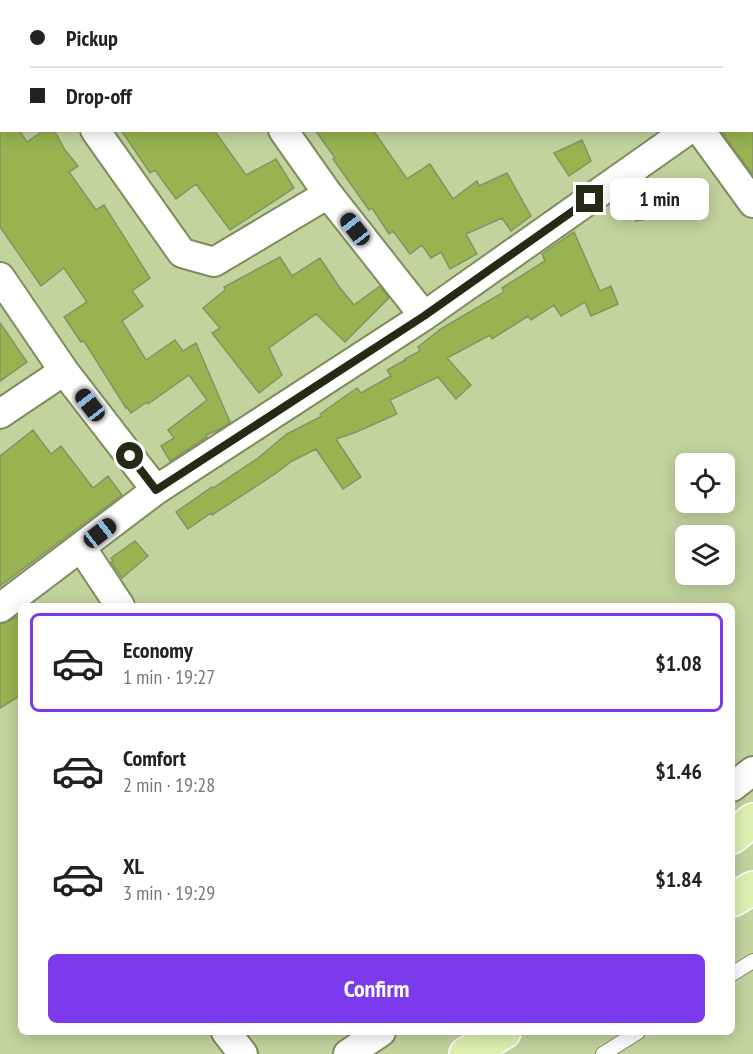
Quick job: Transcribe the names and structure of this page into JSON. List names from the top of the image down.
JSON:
{
  "page": {
    "banner": ["Pickup", "Drop-off"],
    "bubble": "1 min",
    "list": [
      {
        "name": "Economy",
        "note": "1 min · 19:27",
        "value": "$1.08"
      },
      {
        "name": "Comfort",
        "note": "2 min · 19:28",
        "value": "$1.46"
      },
      {
        "name": "XL",
        "note": "3 min · 19:29",
        "value": "$1.84"
      }
    ],
    "buttons": "Confirm"
  }
}
